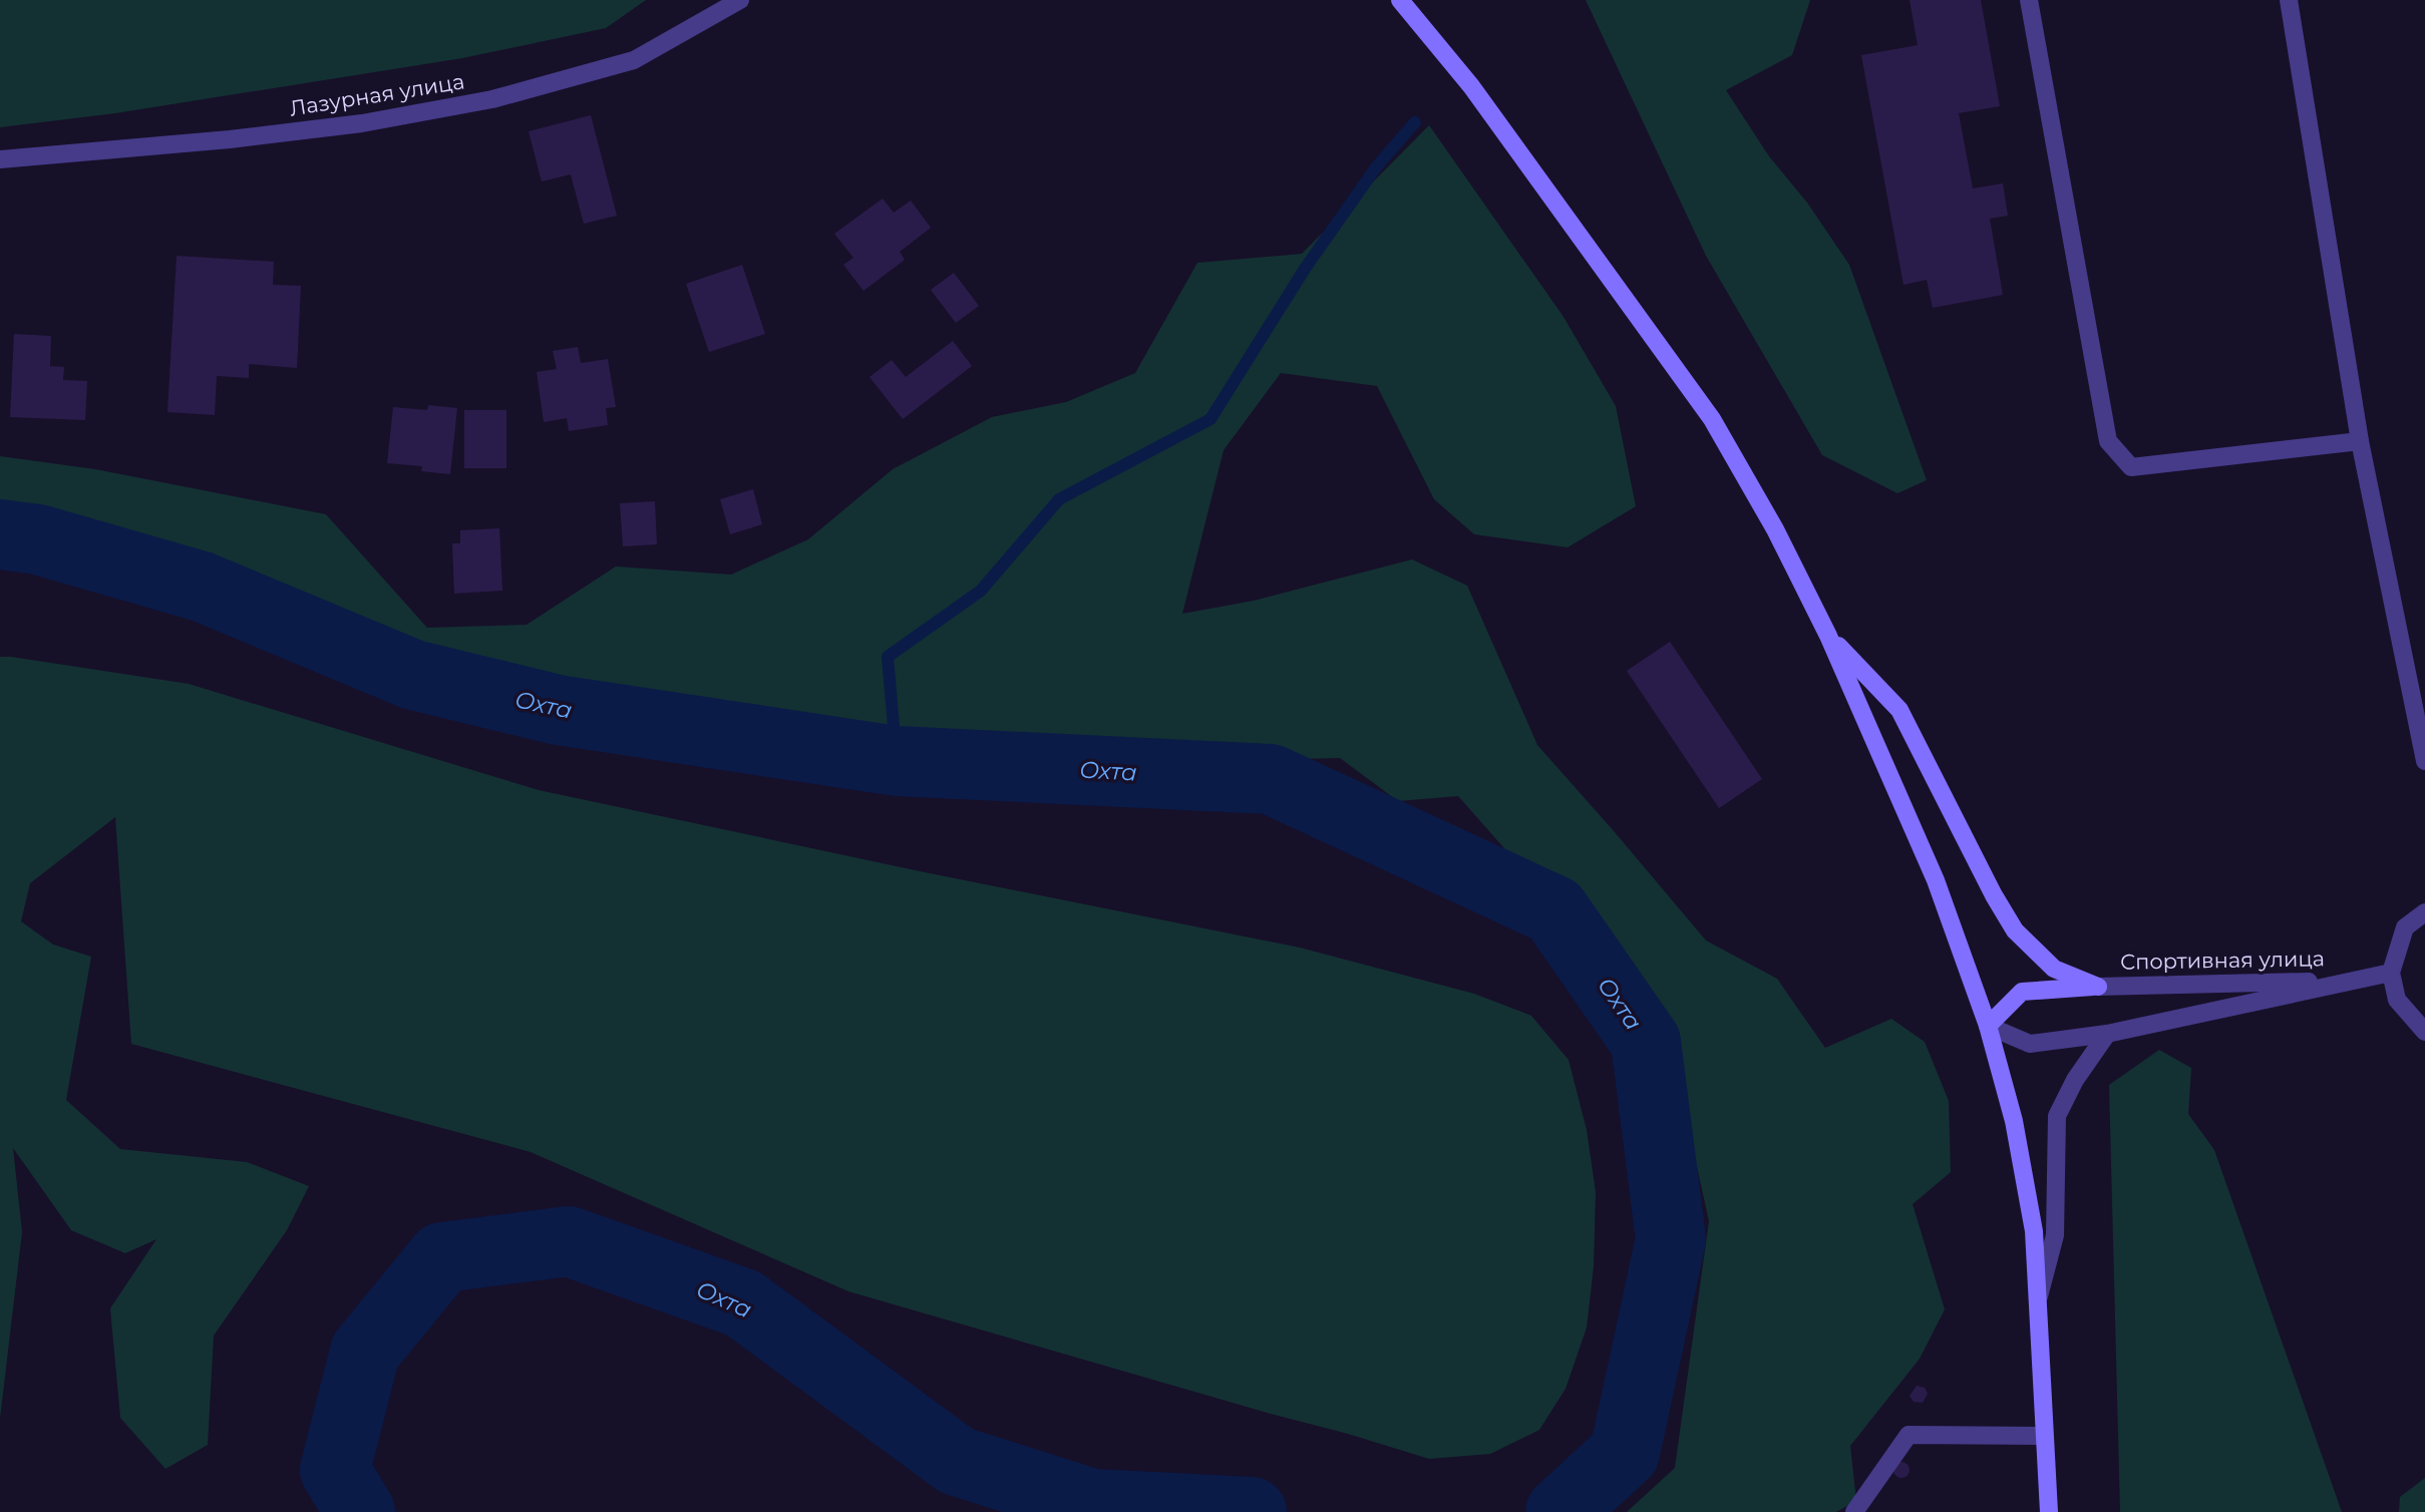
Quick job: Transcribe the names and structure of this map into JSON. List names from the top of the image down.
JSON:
{
  "streets": {
    "street": ["Лазурная улица", "Спортивная улица"]
  },
  "water": ["Охта"]
}
